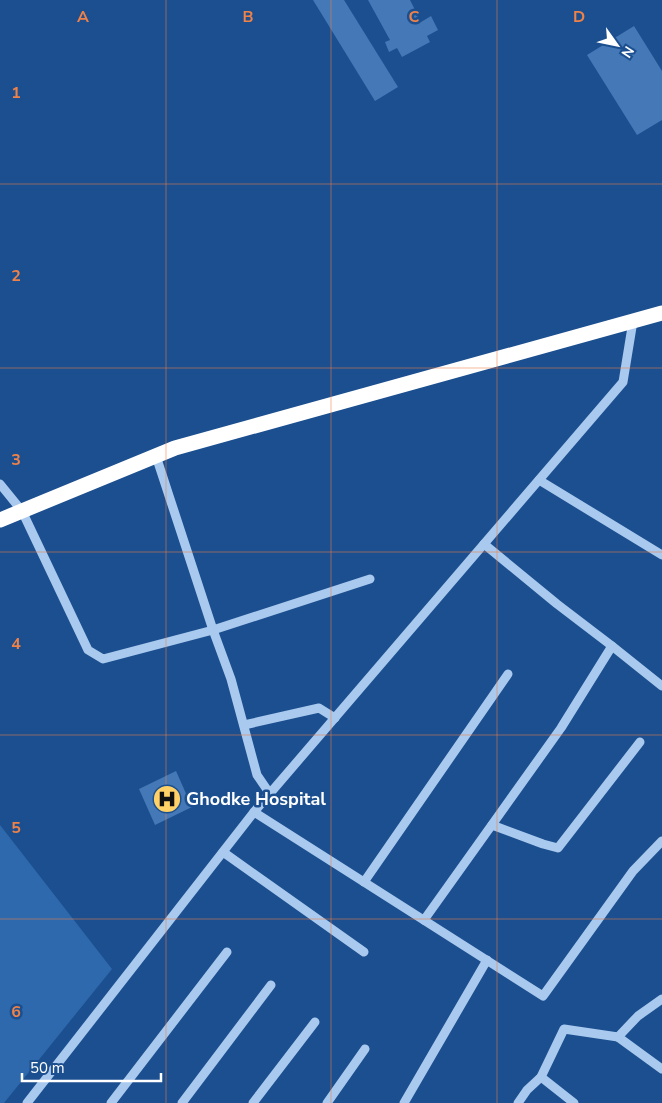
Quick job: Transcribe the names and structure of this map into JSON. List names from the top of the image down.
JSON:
{
  "places": {
    "hospital": ["Ghodke Hospital"]
  },
  "scale_bar": "50 m",
  "north": "bottom right",
  "grid": {
    "columns": [
      "A",
      "B",
      "C",
      "D"
    ],
    "rows": [
      "1",
      "2",
      "3",
      "4",
      "5",
      "6"
    ]
  }
}
